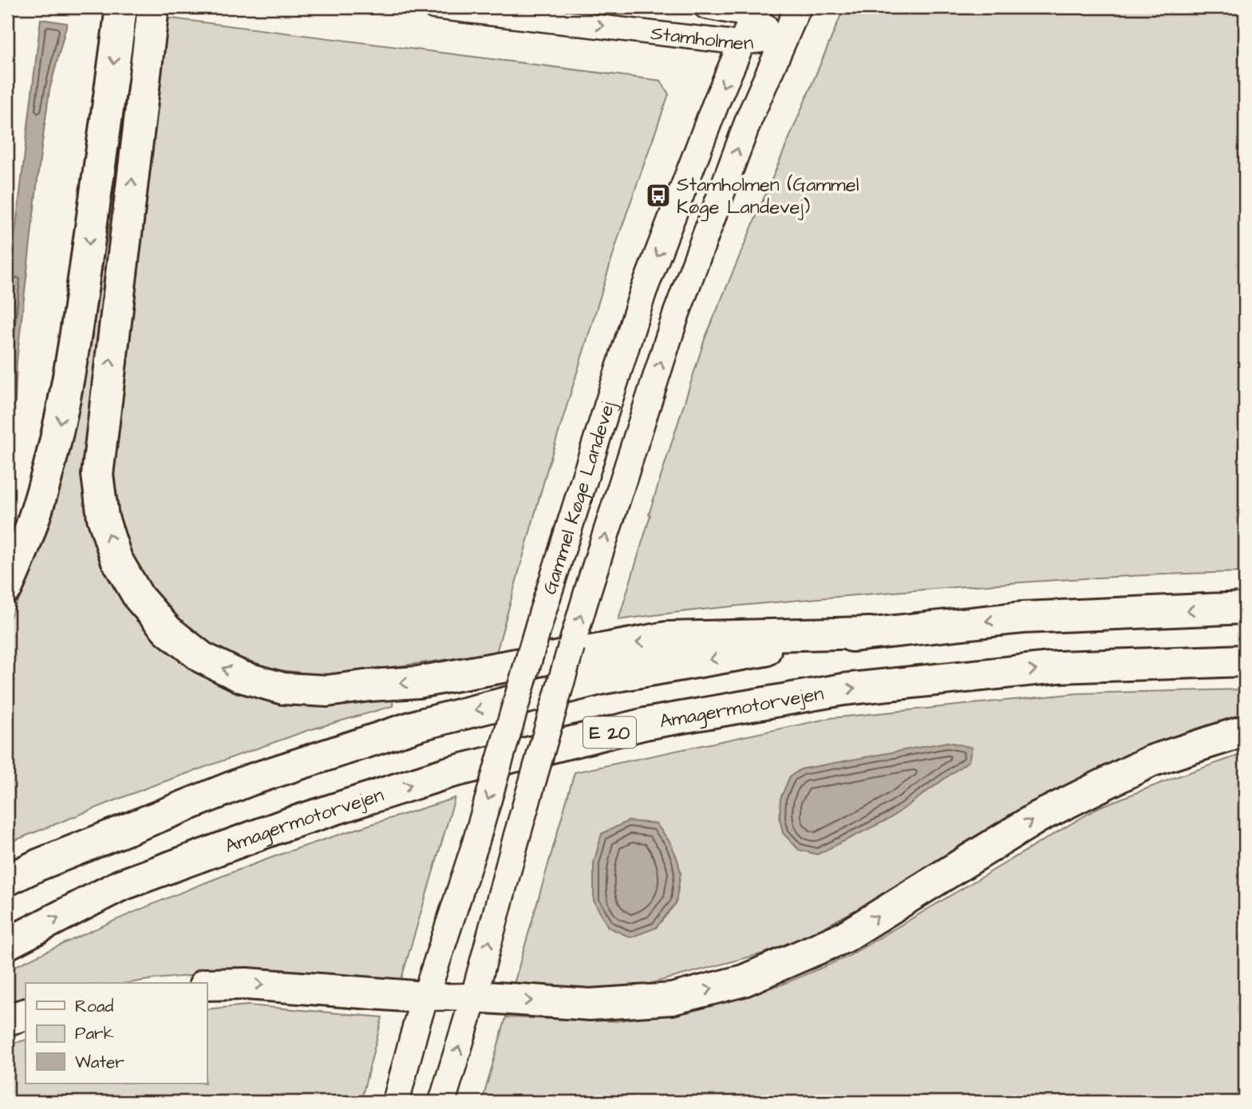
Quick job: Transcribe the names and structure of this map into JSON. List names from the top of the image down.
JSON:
{
  "streets": {
    "highway": ["Amagermotorvejen", "E 20"],
    "main road": ["Gammel Køge Landevej"],
    "street": ["Stamholmen"]
  },
  "crossings": [
    ["Stamholmen", "Gammel Køge Landevej"]
  ],
  "one_way": ["Stamholmen"],
  "places": {
    "bus stop": ["Stamholmen (Gammel Køge Landevej)"]
  },
  "legend": ["Road", "Park", "Water"]
}
